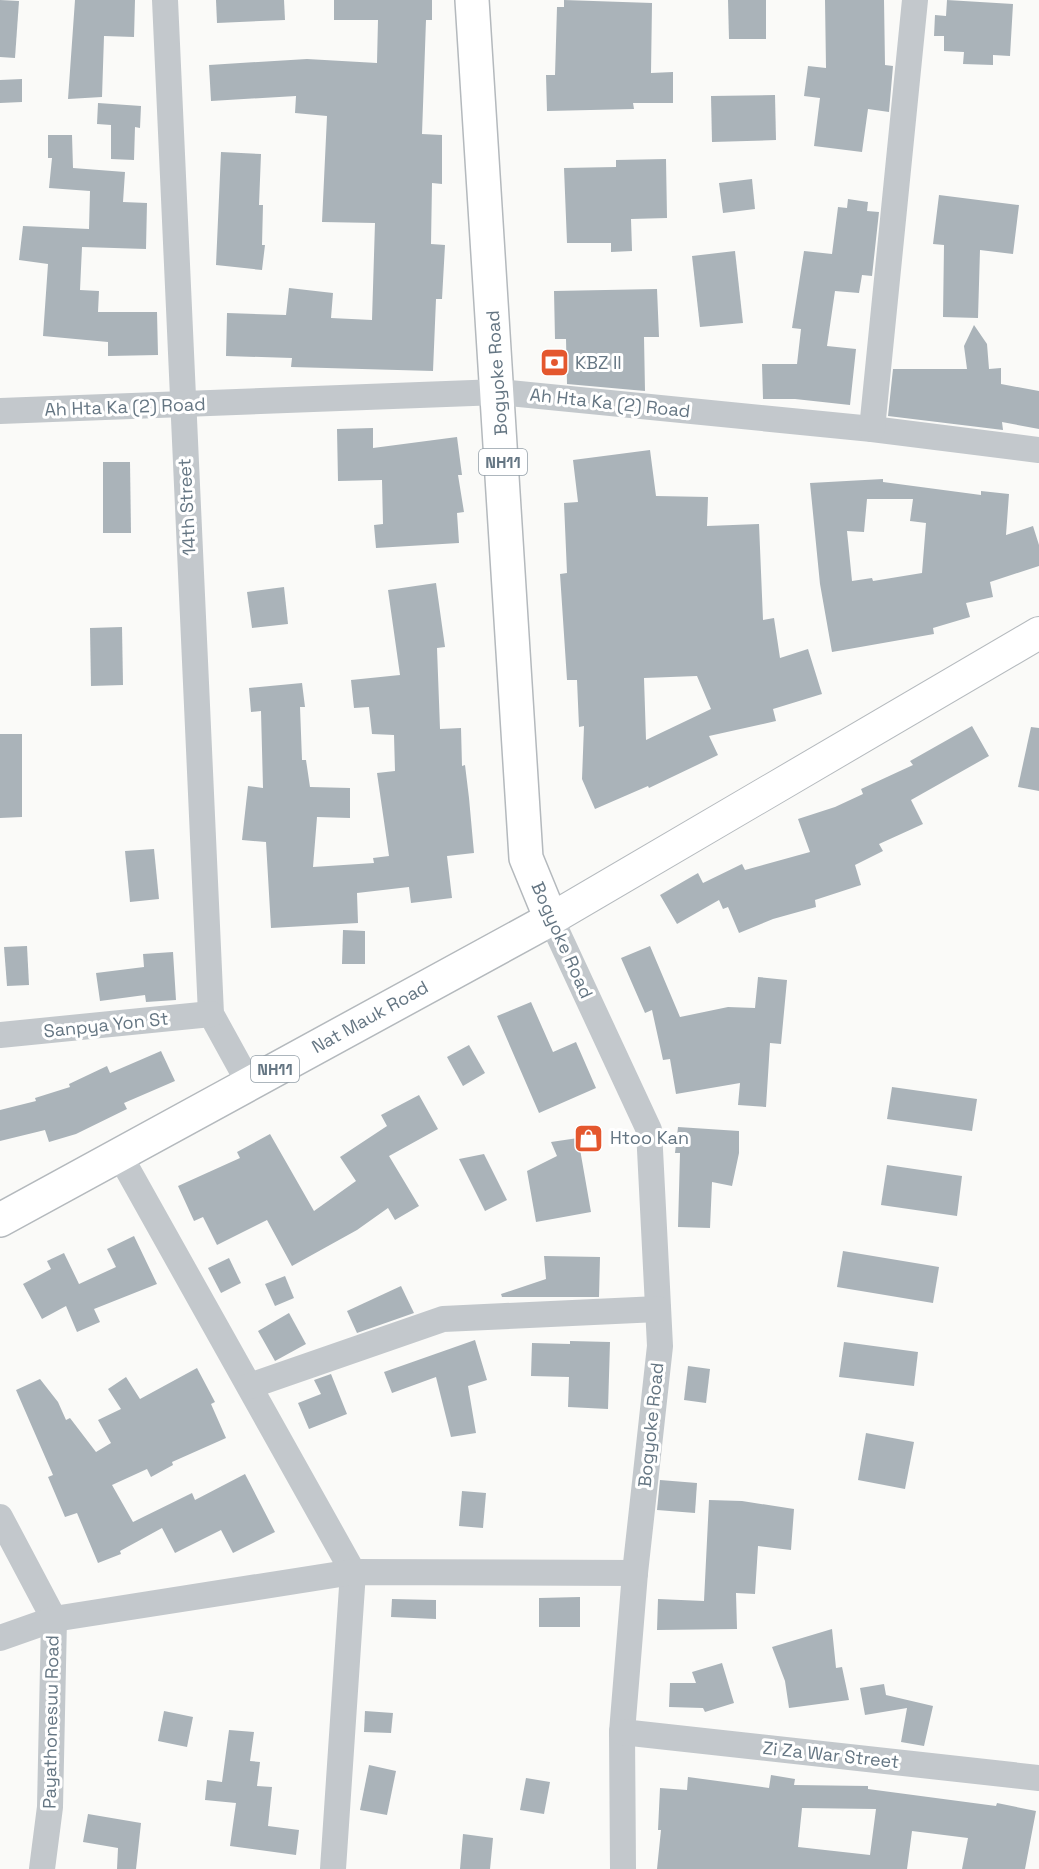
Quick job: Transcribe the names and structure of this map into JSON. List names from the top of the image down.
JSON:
{
  "streets": {
    "highway": ["Bogyoke Road", "NH11", "Nat Mauk Road"],
    "street": [
      "Ah Hta Ka (2) Road",
      "14th Street",
      "Sanpya Yon St",
      "Payathonesuu Road",
      "Zi Za War Street"
    ]
  },
  "crossings": [
    ["Bogyoke Road", "Ah Hta Ka (2) Road"],
    ["Bogyoke Road", "Nat Mauk Road"],
    ["Bogyoke Road", "Zi Za War Street"],
    ["Ah Hta Ka (2) Road", "14th Street"],
    ["14th Street", "Sanpya Yon St"]
  ],
  "places": {
    "bank": ["KBZ II"],
    "shop": ["Htoo Kan"]
  }
}
